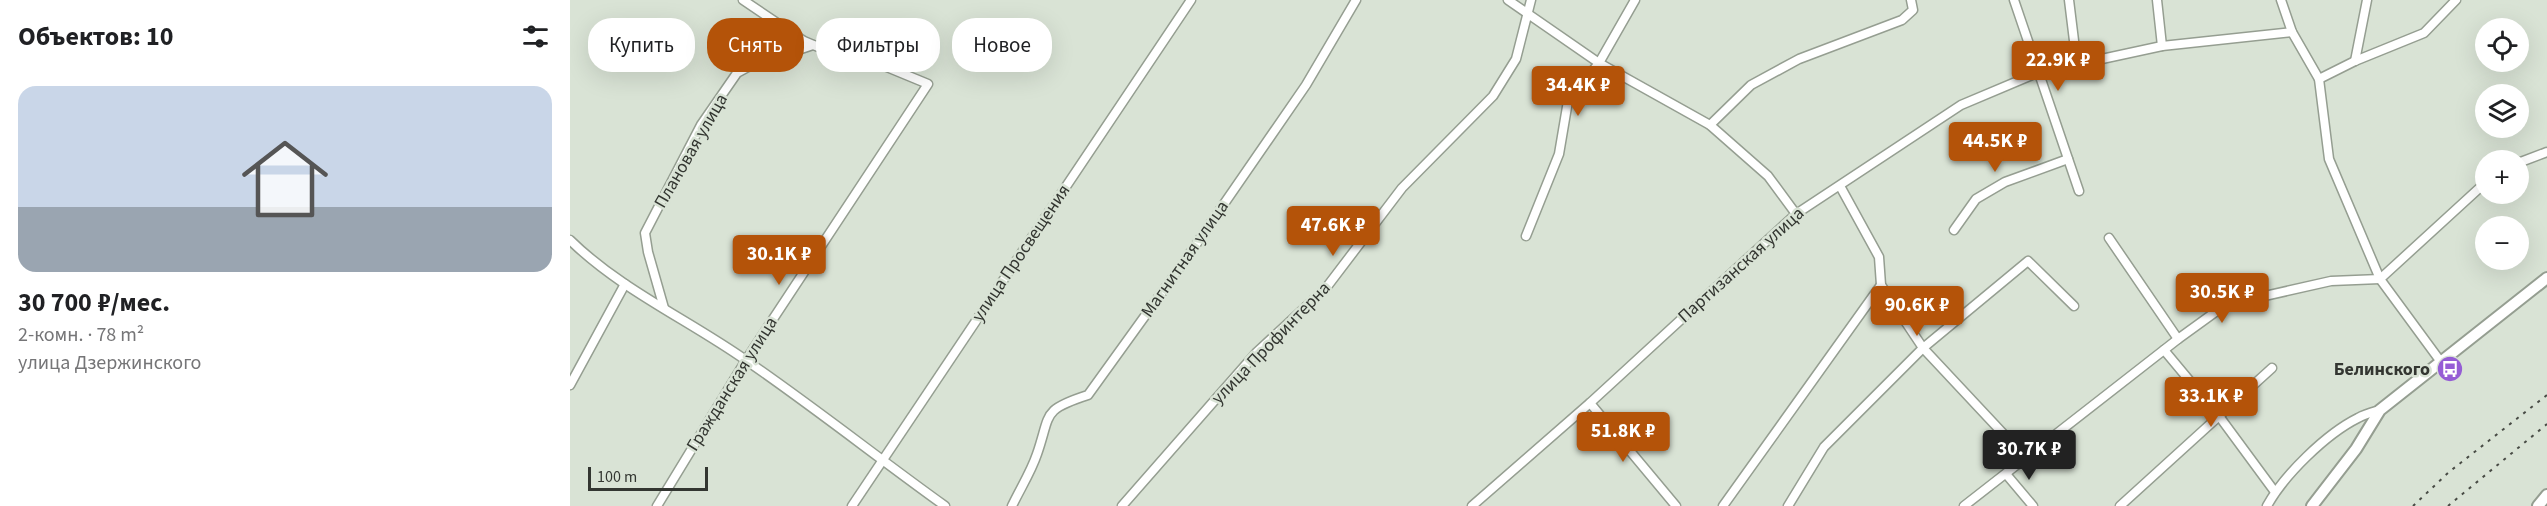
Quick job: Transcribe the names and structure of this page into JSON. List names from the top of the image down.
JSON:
{
  "streets": {
    "street": [
      "Плановая улица",
      "улица Просвещения",
      "Магнитная улица",
      "Партизанская улица",
      "улица Профинтерна",
      "Гражданская улица"
    ]
  },
  "crossings": [
    ["Плановая улица", "Гражданская улица"]
  ],
  "places": {
    "bus stop": ["Белинского"]
  },
  "scale_bar": "100 m",
  "page": {
    "heading": "Объектов: 10",
    "map_buttons": ["+", "−"],
    "chip": [
      "Купить",
      "Снять",
      "Фильтры",
      "Новое"
    ],
    "price": [
      "22.9K ₽",
      "34.4K ₽",
      "44.5K ₽",
      "47.6K ₽",
      "30.1K ₽",
      "30.5K ₽",
      "90.6K ₽",
      "33.1K ₽",
      "51.8K ₽",
      "30.7K ₽"
    ],
    "list": [
      {
        "name": "30 700 ₽/мес.",
        "note": "2-комн. · 78 m² · улица Дзержинского"
      }
    ],
    "scale": "100 m"
  }
}
